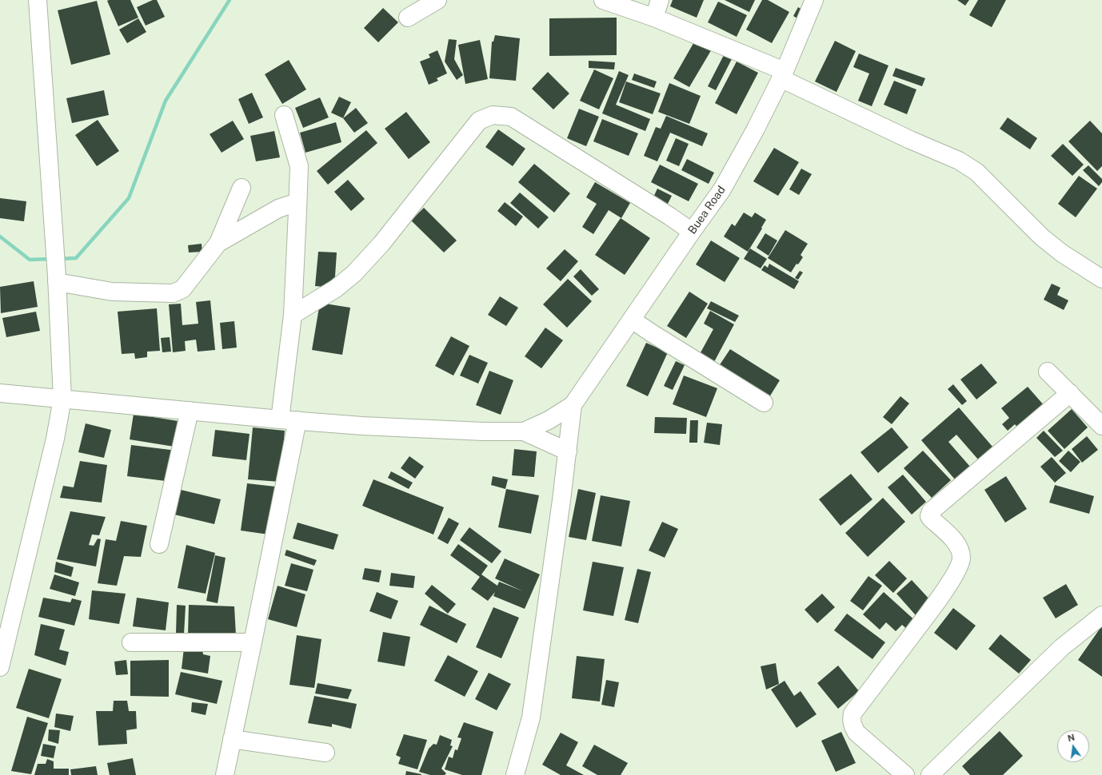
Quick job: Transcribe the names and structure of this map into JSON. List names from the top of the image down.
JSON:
{
  "streets": {
    "street": ["Buea Road"]
  },
  "north": "top"
}
